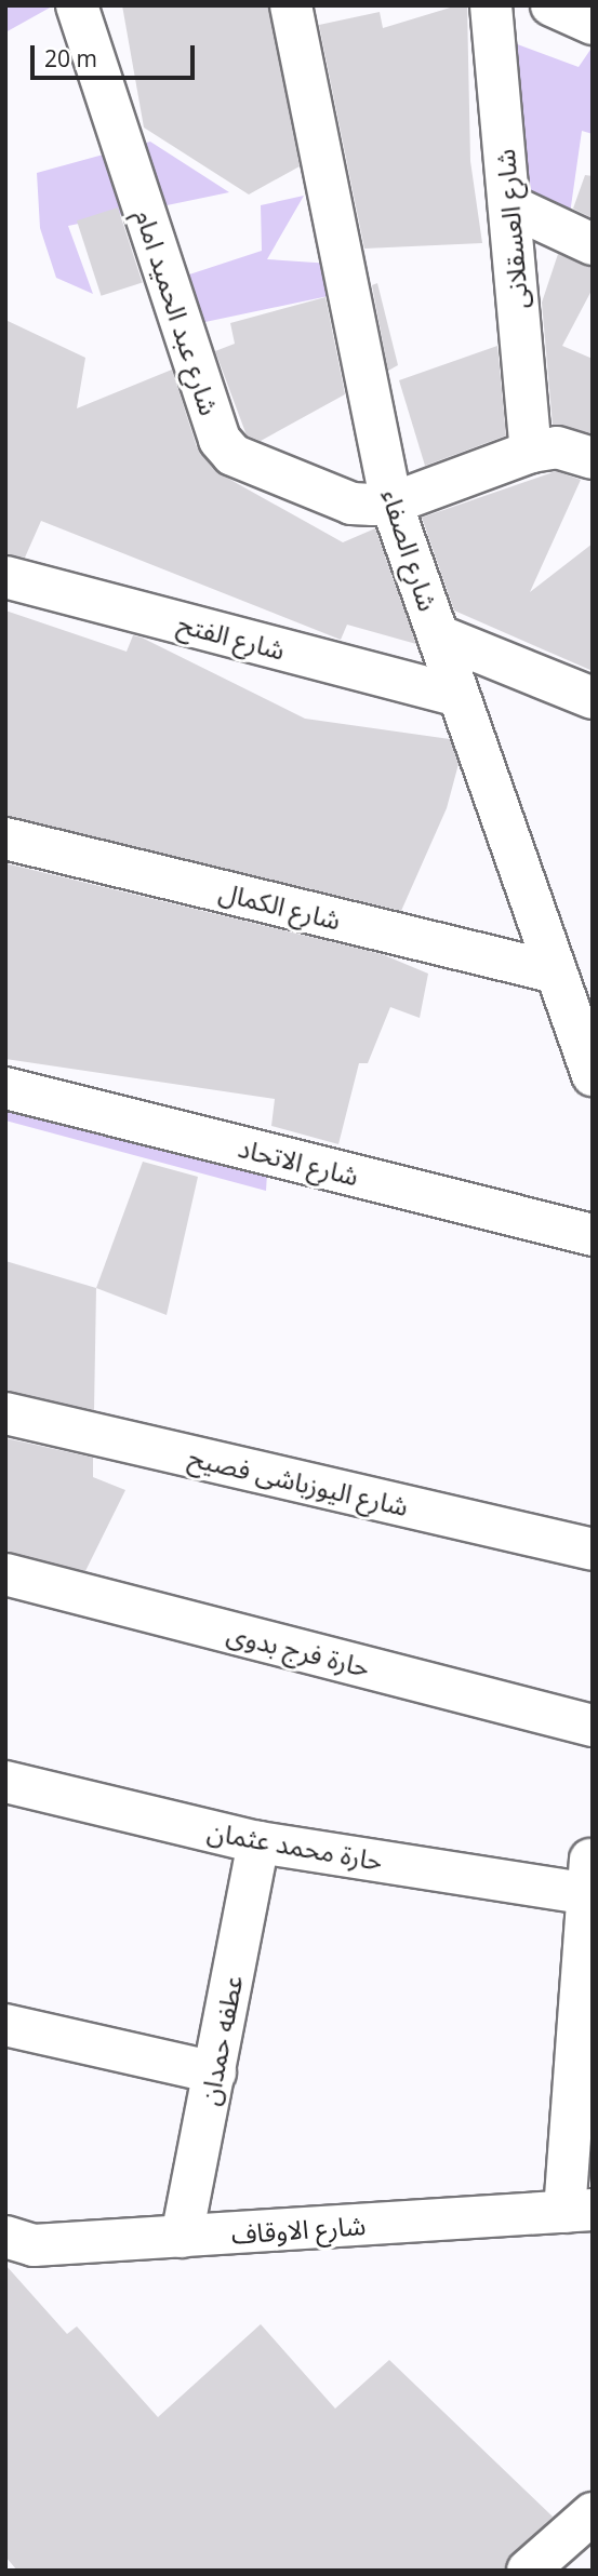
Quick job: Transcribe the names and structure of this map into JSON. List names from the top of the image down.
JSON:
{
  "streets": {
    "street": [
      "شارع العسقلانى",
      "شارع عبد الحميد امام",
      "شارع الصفاء",
      "شارع الفتح",
      "شارع الكمال",
      "شارع الاتحاد",
      "شارع اليوزباشى فصيح",
      "حارة فرج بدوى",
      "حارة محمد عثمان",
      "عطفه حمدان",
      "شارع الاوقاف"
    ]
  },
  "crossings": [
    ["شارع عبد الحميد امام", "شارع الصفاء"],
    ["شارع الصفاء", "شارع الفتح"],
    ["شارع الصفاء", "شارع الكمال"],
    ["حارة محمد عثمان", "عطفه حمدان"],
    ["حارة محمد عثمان", "شارع الاوقاف"],
    ["عطفه حمدان", "شارع الاوقاف"]
  ],
  "scale_bar": "20 m"
}
